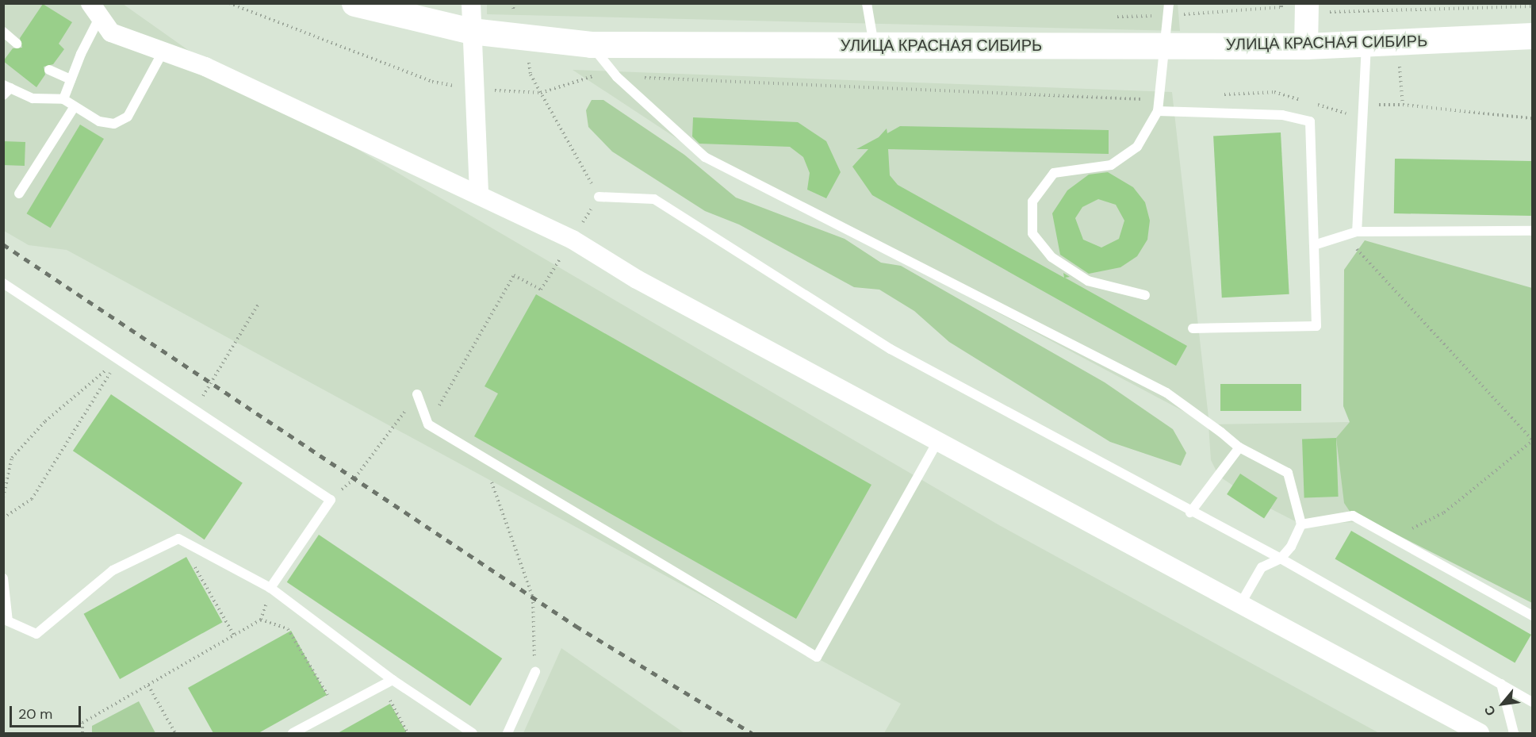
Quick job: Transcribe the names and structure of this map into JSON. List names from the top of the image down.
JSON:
{
  "streets": {
    "main road": ["УЛИЦА КРАСНАЯ СИБИРЬ"]
  },
  "scale_bar": "20 m",
  "north": "bottom left"
}
